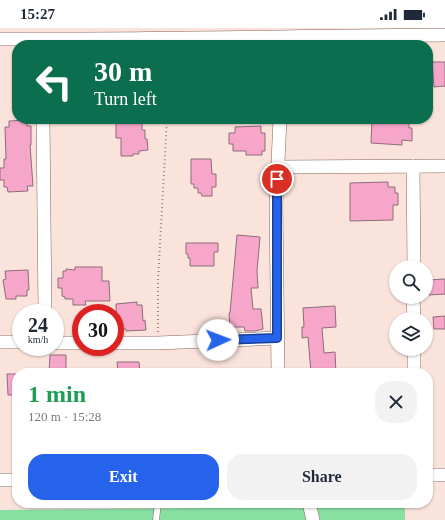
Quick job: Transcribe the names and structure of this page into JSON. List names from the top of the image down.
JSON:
{
  "page": {
    "status": "15:27",
    "turn": ["30 m", "Turn left"],
    "speed": "24 km/h",
    "limit": "30",
    "heading": ["1 min", "120 m · 15:28"],
    "buttons": ["Exit", "Share"]
  }
}
